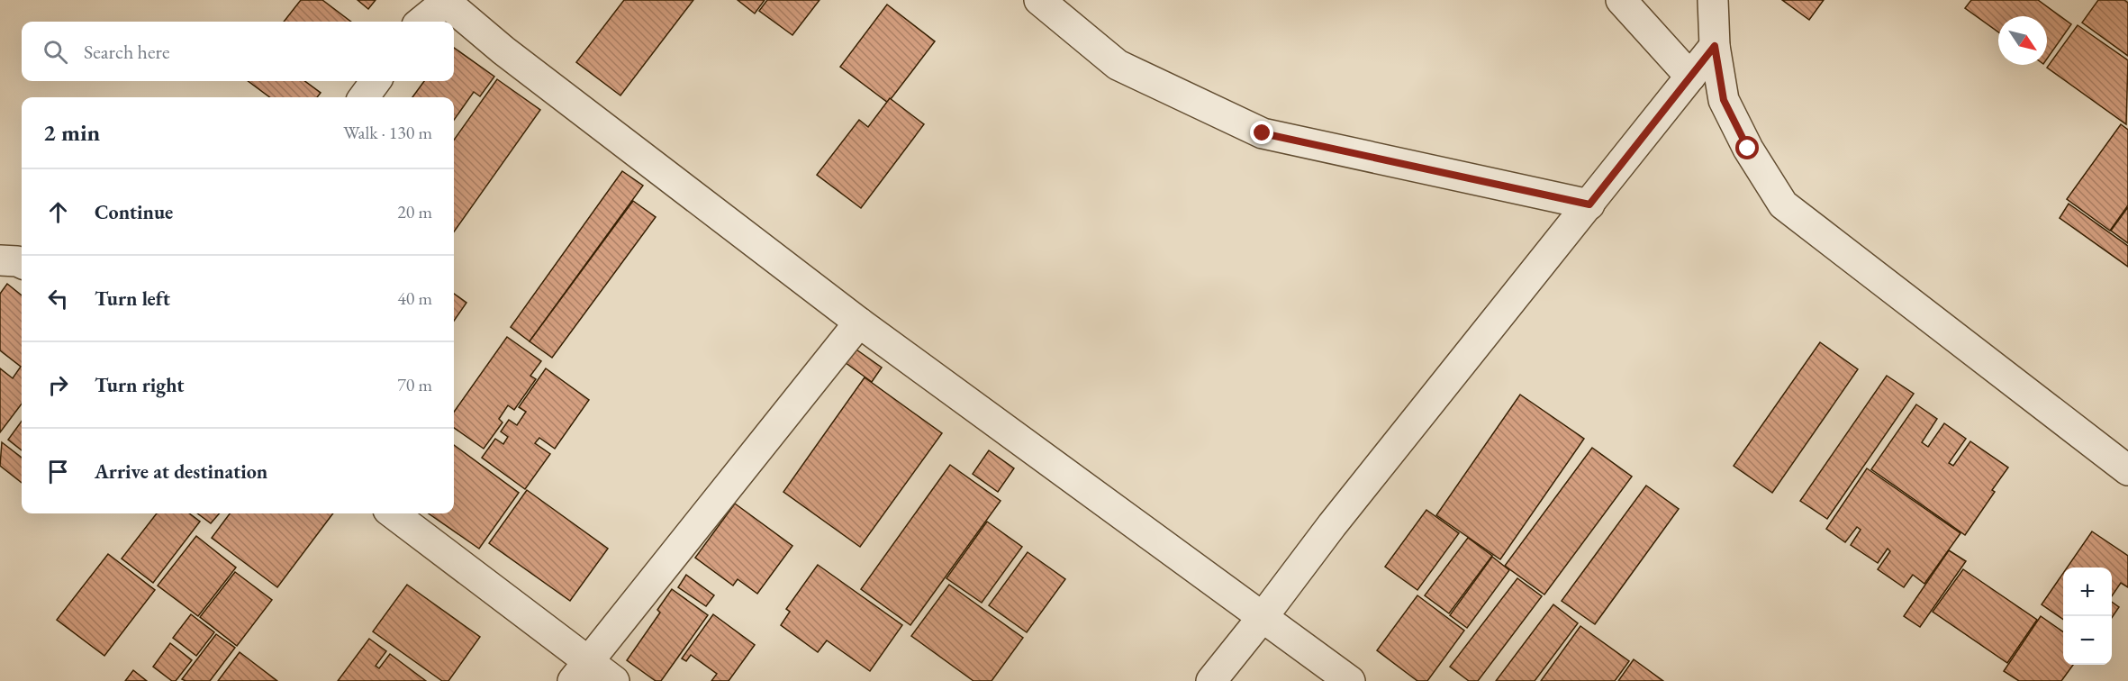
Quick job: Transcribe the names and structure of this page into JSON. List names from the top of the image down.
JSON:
{
  "north": "bottom right",
  "page": {
    "search": "Search here",
    "heading": ["2 min", "Walk · 130 m"],
    "list": [
      ["Continue", "20 m"],
      ["Turn left", "40 m"],
      ["Turn right", "70 m"],
      "Arrive at destination"
    ],
    "map_buttons": ["+", "−"]
  }
}
